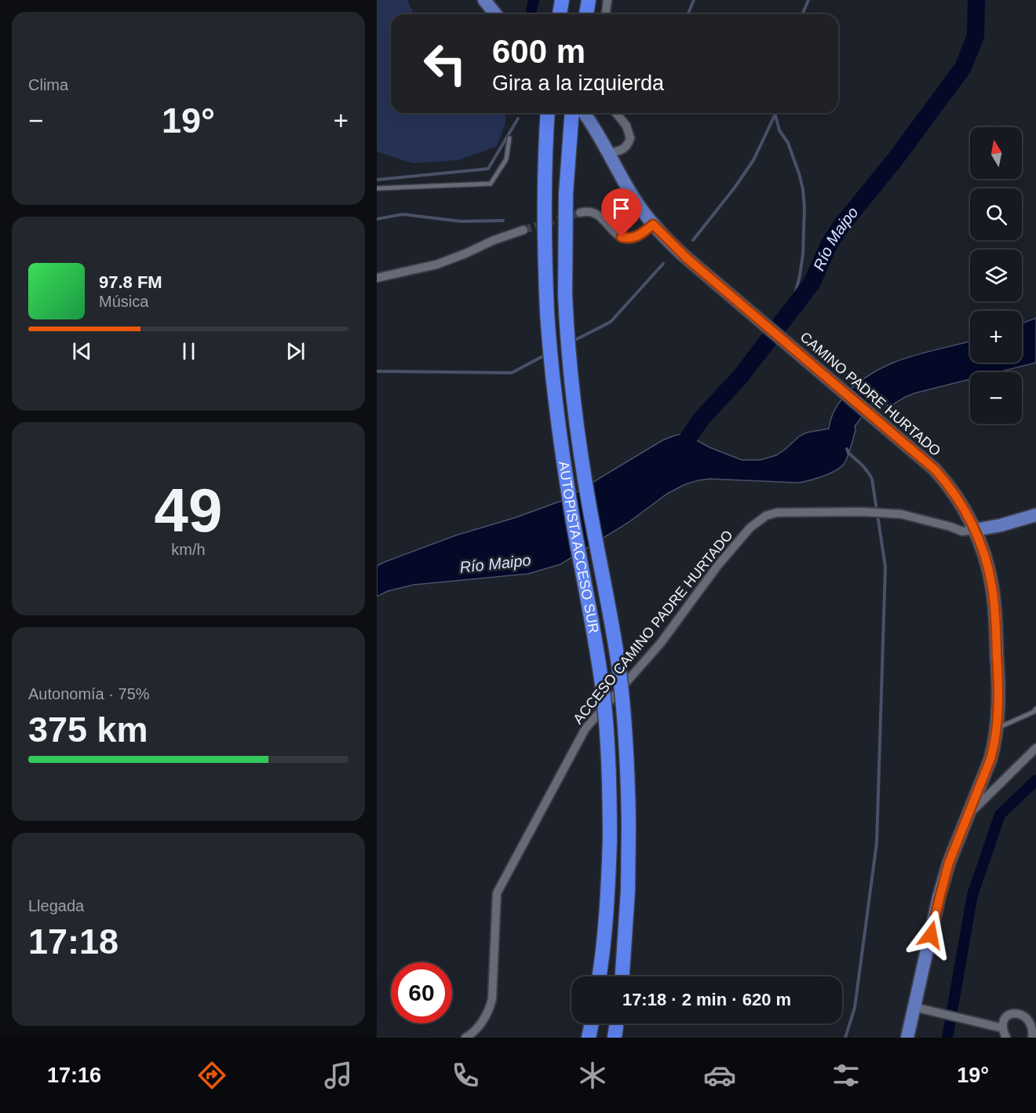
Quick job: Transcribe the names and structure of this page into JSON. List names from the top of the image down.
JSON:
{
  "streets": {
    "highway": ["AUTOPISTA ACCESO SUR"],
    "main road": ["CAMINO PADRE HURTADO"],
    "street": ["ACCESO CAMINO PADRE HURTADO"]
  },
  "crossings": [
    ["CAMINO PADRE HURTADO", "ACCESO CAMINO PADRE HURTADO"]
  ],
  "water": ["Río Maipo"],
  "north": "top",
  "page": {
    "tile": [
      "Clima",
      ["49", "km/h"],
      ["Autonomía · 75%", "375 km"],
      ["Llegada", "17:18"]
    ],
    "turn": ["600 m", "Gira a la izquierda"],
    "heat": ["−", "19°", "+"],
    "map_buttons": ["+", "−"],
    "song": ["97.8 FM", "Música"],
    "limit": "60",
    "trip": "17:18 · 2 min · 620 m",
    "tabs": ["17:16", "19°"]
  }
}
